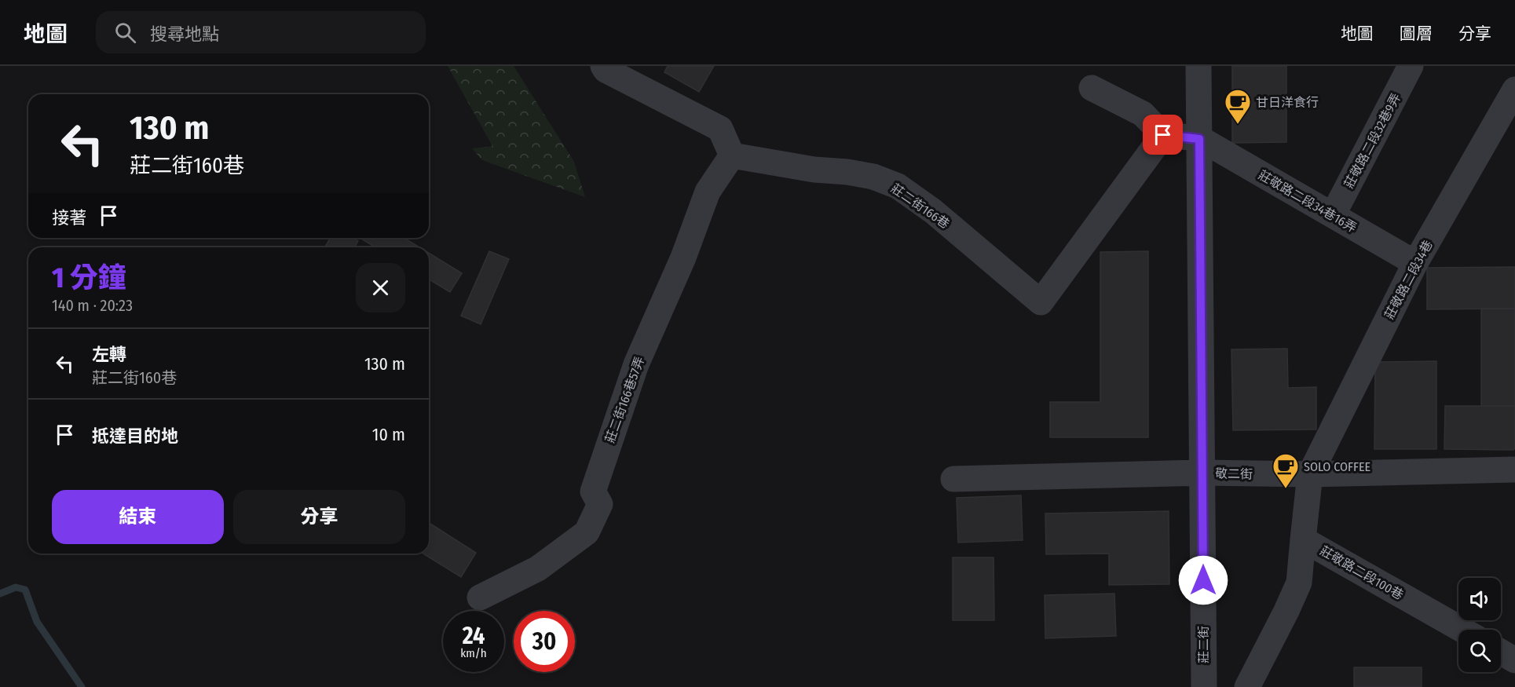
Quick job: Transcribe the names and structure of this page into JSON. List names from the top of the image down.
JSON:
{
  "streets": {
    "street": [
      "莊敬路二段32巷9弄",
      "莊敬路二段34巷16弄",
      "莊二街166巷",
      "莊敬路二段34巷",
      "莊二街166巷57弄",
      "敬二街",
      "莊敬路二段100巷",
      "莊二街"
    ]
  },
  "crossings": [
    ["莊敬路二段32巷9弄", "莊敬路二段34巷16弄"],
    ["莊敬路二段34巷16弄", "莊敬路二段34巷"],
    ["莊敬路二段34巷16弄", "莊二街"],
    ["莊二街166巷", "莊二街166巷57弄"],
    ["莊敬路二段34巷", "敬二街"],
    ["敬二街", "莊二街"]
  ],
  "places": {
    "cafe": ["甘日洋食行", "SOLO COFFEE"]
  },
  "page": {
    "header": "地圖",
    "search": "搜尋地點",
    "nav": ["地圖", "圖層", "分享"],
    "turn": ["130 m", "莊二街160巷"],
    "then": "接著",
    "heading": ["1 分鐘", "140 m · 20:23"],
    "list": [
      {
        "name": "左轉",
        "note": "莊二街160巷",
        "value": "130 m"
      },
      {
        "name": "抵達目的地",
        "value": "10 m"
      }
    ],
    "buttons": ["結束", "分享"],
    "speed": "24 km/h",
    "limit": "30"
  }
}
